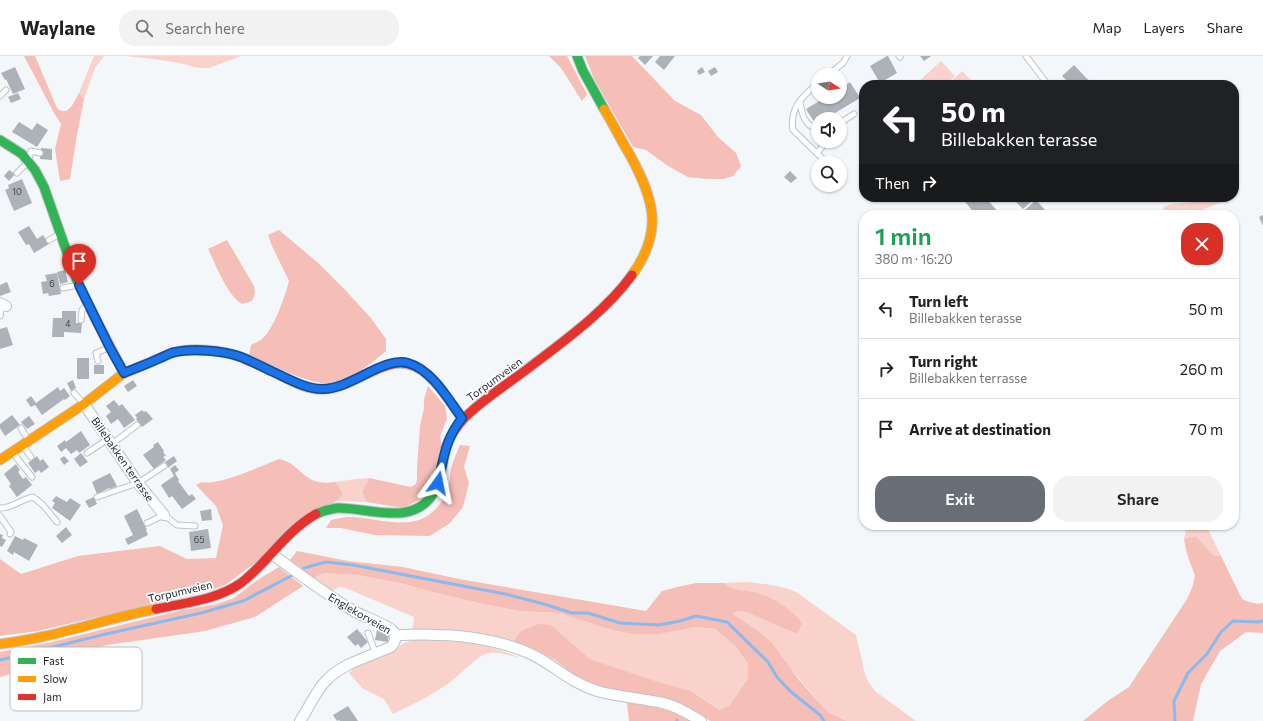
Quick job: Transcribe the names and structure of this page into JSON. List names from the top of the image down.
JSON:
{
  "streets": {
    "main road": ["Torpumveien"],
    "street": ["Billebakken terrasse", "Englekorveien"]
  },
  "crossings": [
    ["Torpumveien", "Englekorveien"]
  ],
  "house_numbers": [
    "10",
    "6",
    "4",
    "65"
  ],
  "legend": ["Fast", "Slow", "Jam"],
  "north": "right",
  "page": {
    "header": "Waylane",
    "search": "Search here",
    "nav": ["Map", "Layers", "Share"],
    "turn": ["50 m", "Billebakken terasse"],
    "then": "Then",
    "heading": ["1 min", "380 m · 16:20"],
    "list": [
      {
        "name": "Turn left",
        "note": "Billebakken terasse",
        "value": "50 m"
      },
      {
        "name": "Turn right",
        "note": "Billebakken terrasse",
        "value": "260 m"
      },
      {
        "name": "Arrive at destination",
        "value": "70 m"
      }
    ],
    "buttons": ["Exit", "Share"]
  }
}
